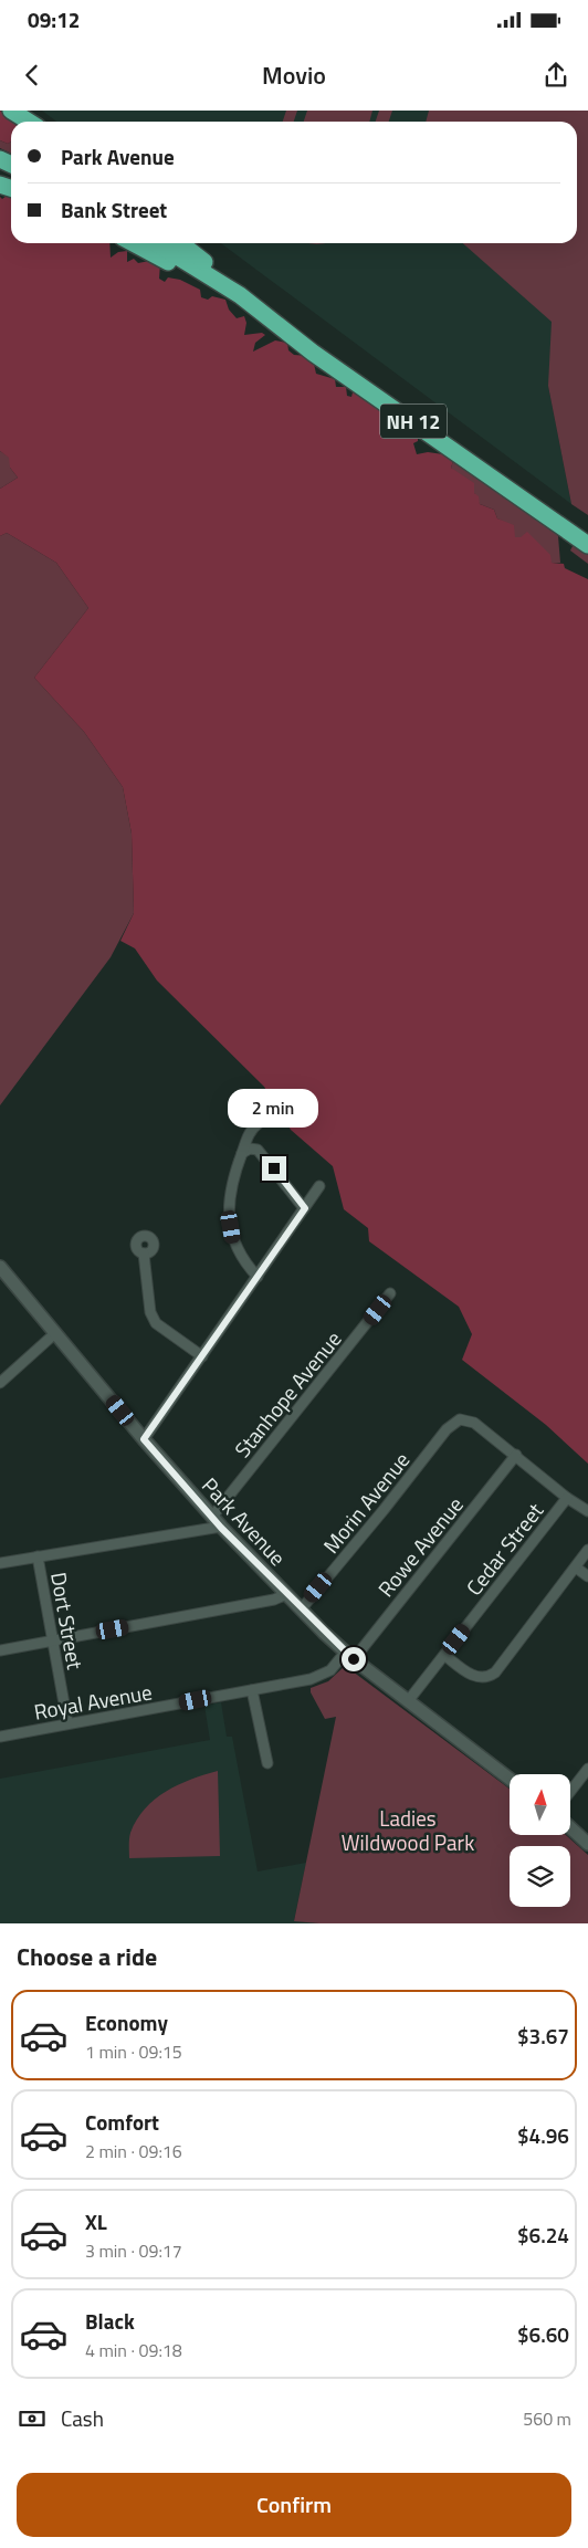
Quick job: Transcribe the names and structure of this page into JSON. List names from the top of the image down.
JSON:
{
  "streets": {
    "highway": ["NH 12"],
    "street": [
      "Stanhope Avenue",
      "Morin Avenue",
      "Park Avenue",
      "Rowe Avenue",
      "Cedar Street",
      "Dort Street",
      "Royal Avenue"
    ]
  },
  "crossings": [
    ["Stanhope Avenue", "Park Avenue"],
    ["Morin Avenue", "Park Avenue"],
    ["Morin Avenue", "Rowe Avenue"],
    ["Park Avenue", "Rowe Avenue"],
    ["Park Avenue", "Cedar Street"],
    ["Park Avenue", "Royal Avenue"],
    ["Rowe Avenue", "Royal Avenue"],
    ["Dort Street", "Royal Avenue"]
  ],
  "parks": ["Ladies Wildwood Park"],
  "north": "top",
  "page": {
    "status": "09:12",
    "header": "Movio",
    "banner": ["Park Avenue", "Bank Street"],
    "bubble": "2 min",
    "heading": "Choose a ride",
    "list": [
      {
        "name": "Economy",
        "note": "1 min · 09:15",
        "value": "$3.67"
      },
      {
        "name": "Comfort",
        "note": "2 min · 09:16",
        "value": "$4.96"
      },
      {
        "name": "XL",
        "note": "3 min · 09:17",
        "value": "$6.24"
      },
      {
        "name": "Black",
        "note": "4 min · 09:18",
        "value": "$6.60"
      }
    ],
    "pay": ["Cash", "560 m"],
    "buttons": "Confirm"
  }
}
